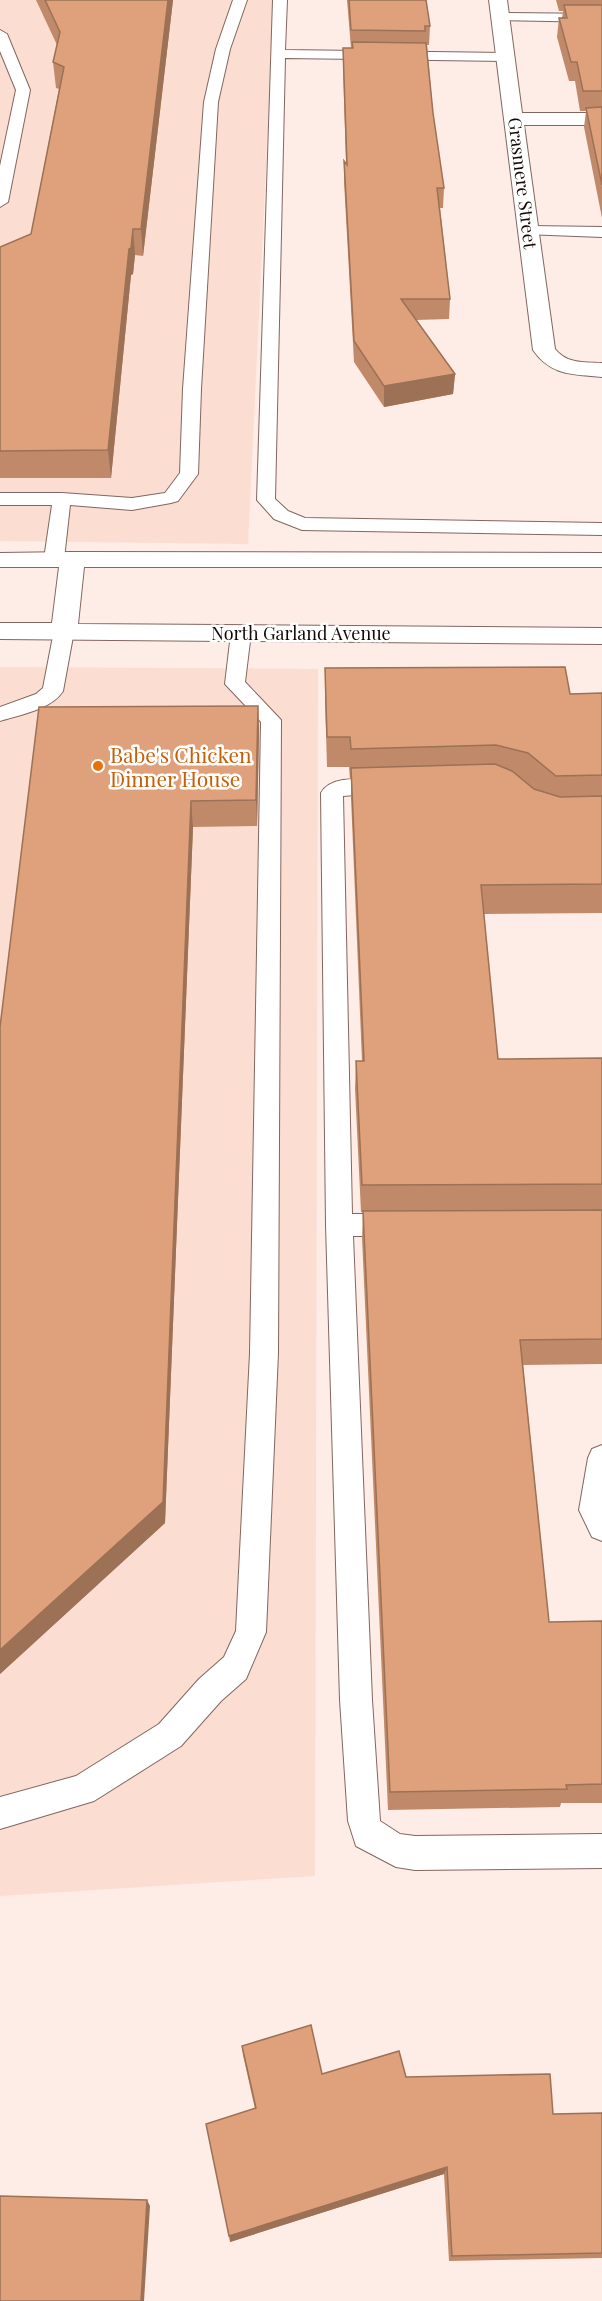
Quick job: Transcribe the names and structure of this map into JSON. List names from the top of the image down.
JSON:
{
  "streets": {
    "main road": ["Grasmere Street", "North Garland Avenue"]
  },
  "places": ["Babe's Chicken Dinner House"]
}
